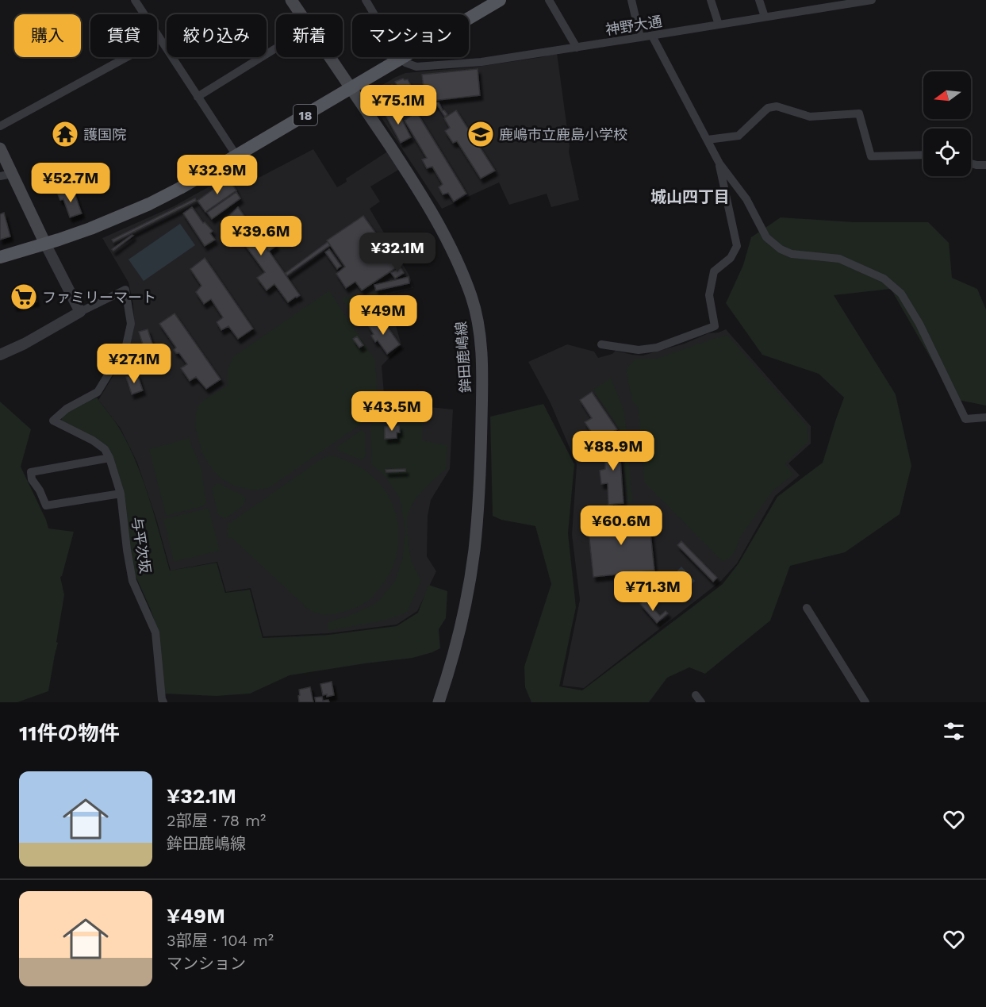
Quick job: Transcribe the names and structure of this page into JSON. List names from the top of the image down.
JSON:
{
  "streets": {
    "main road": ["18", "鉾田鹿嶋線"],
    "street": ["神野大通", "与平次坂"]
  },
  "crossings": [
    ["神野大通", "18"],
    ["18", "鉾田鹿嶋線"]
  ],
  "districts": ["城山四丁目"],
  "places": {
    "temple": ["護国院"],
    "school or university": ["鹿嶋市立鹿島小学校"],
    "supermarket": ["ファミリーマート"]
  },
  "north": "left",
  "page": {
    "chip": [
      "購入",
      "賃貸",
      "絞り込み",
      "新着",
      "マンション"
    ],
    "price": [
      "¥75.1M",
      "¥32.9M",
      "¥52.7M",
      "¥39.6M",
      "¥32.1M",
      "¥49M",
      "¥27.1M",
      "¥43.5M",
      "¥88.9M",
      "¥60.6M",
      "¥71.3M"
    ],
    "heading": "11件の物件",
    "list": [
      {
        "name": "¥32.1M",
        "note": "2部屋 · 78 m² · 鉾田鹿嶋線"
      },
      {
        "name": "¥49M",
        "note": "3部屋 · 104 m² · マンション"
      }
    ]
  }
}
